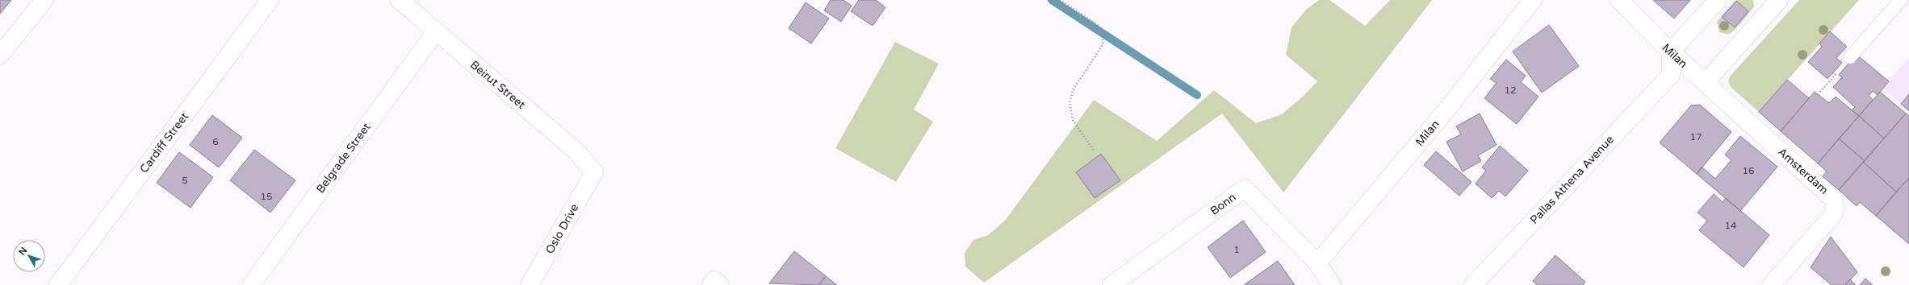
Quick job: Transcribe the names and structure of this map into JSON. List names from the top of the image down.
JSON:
{
  "streets": {
    "street": [
      "Milan",
      "Beirut Street",
      "Cardiff Street",
      "Belgrade Street",
      "Amsterdam",
      "Pallas Athena Avenue",
      "Bonn",
      "Oslo Drive"
    ]
  },
  "crossings": [
    ["Milan", "Amsterdam"],
    ["Milan", "Bonn"],
    ["Beirut Street", "Belgrade Street"],
    ["Beirut Street", "Oslo Drive"]
  ],
  "house_numbers": [
    "12",
    "17",
    "6",
    "16",
    "5",
    "15",
    "14",
    "1"
  ],
  "north": "top left"
}
